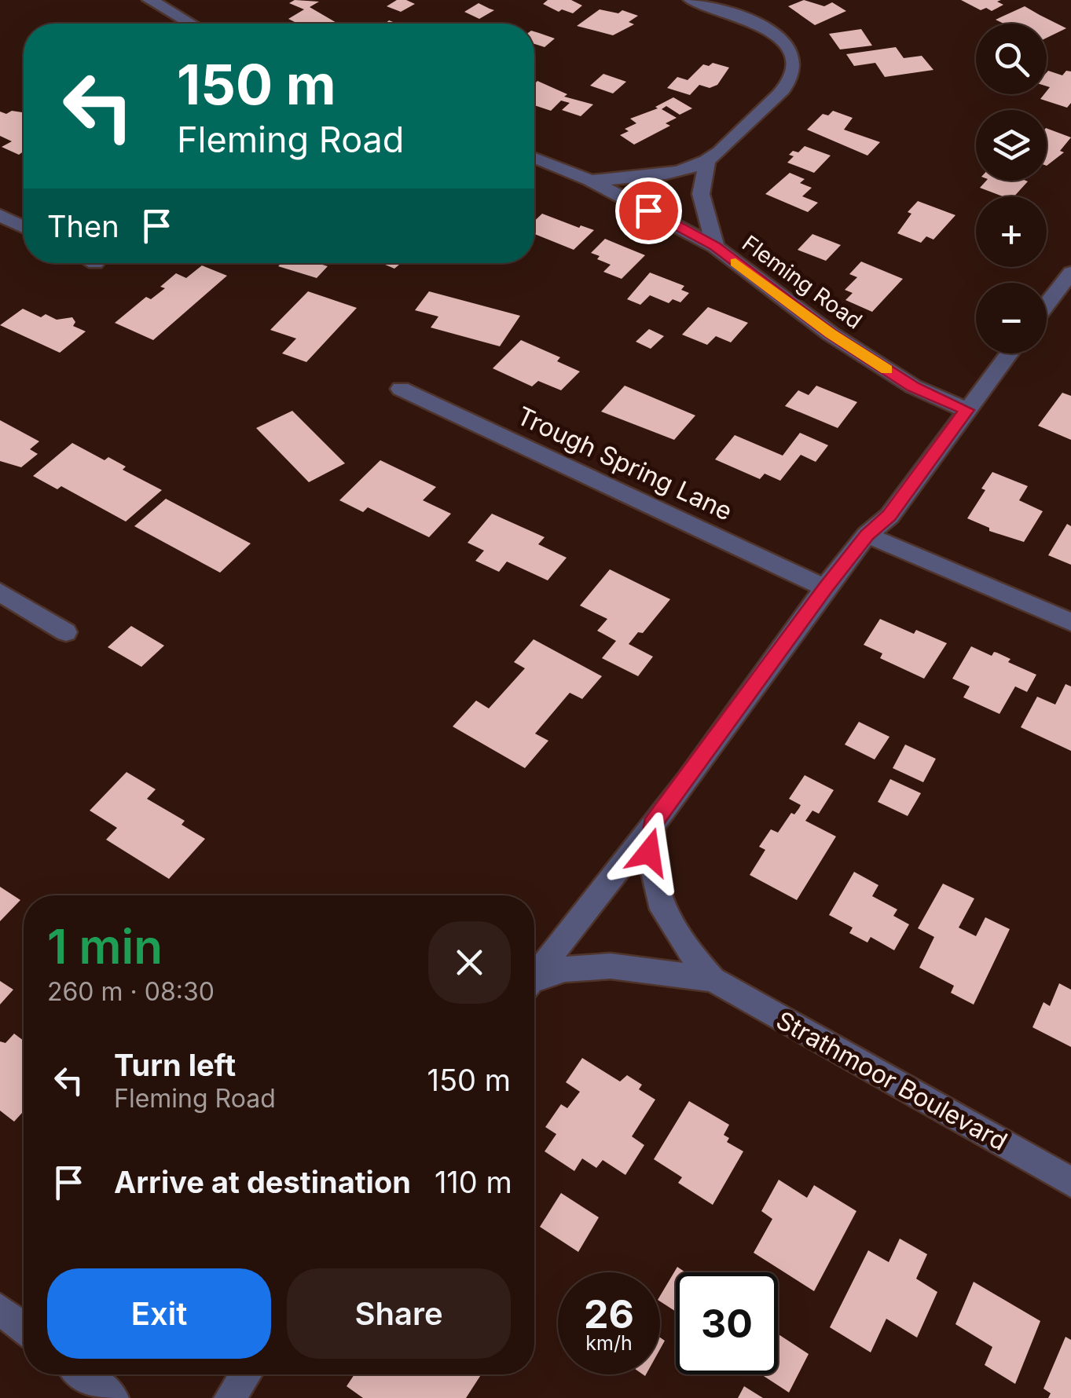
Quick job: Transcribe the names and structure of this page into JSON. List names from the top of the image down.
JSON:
{
  "streets": {
    "street": ["Fleming Road", "Trough Spring Lane", "Strathmoor Boulevard"]
  },
  "page": {
    "map_buttons": ["+", "−"],
    "turn": ["150 m", "Fleming Road"],
    "then": "Then",
    "heading": ["1 min", "260 m · 08:30"],
    "list": [
      {
        "name": "Turn left",
        "note": "Fleming Road",
        "value": "150 m"
      },
      {
        "name": "Arrive at destination",
        "value": "110 m"
      }
    ],
    "buttons": ["Exit", "Share"],
    "speed": "26 km/h",
    "limit": "30"
  }
}
